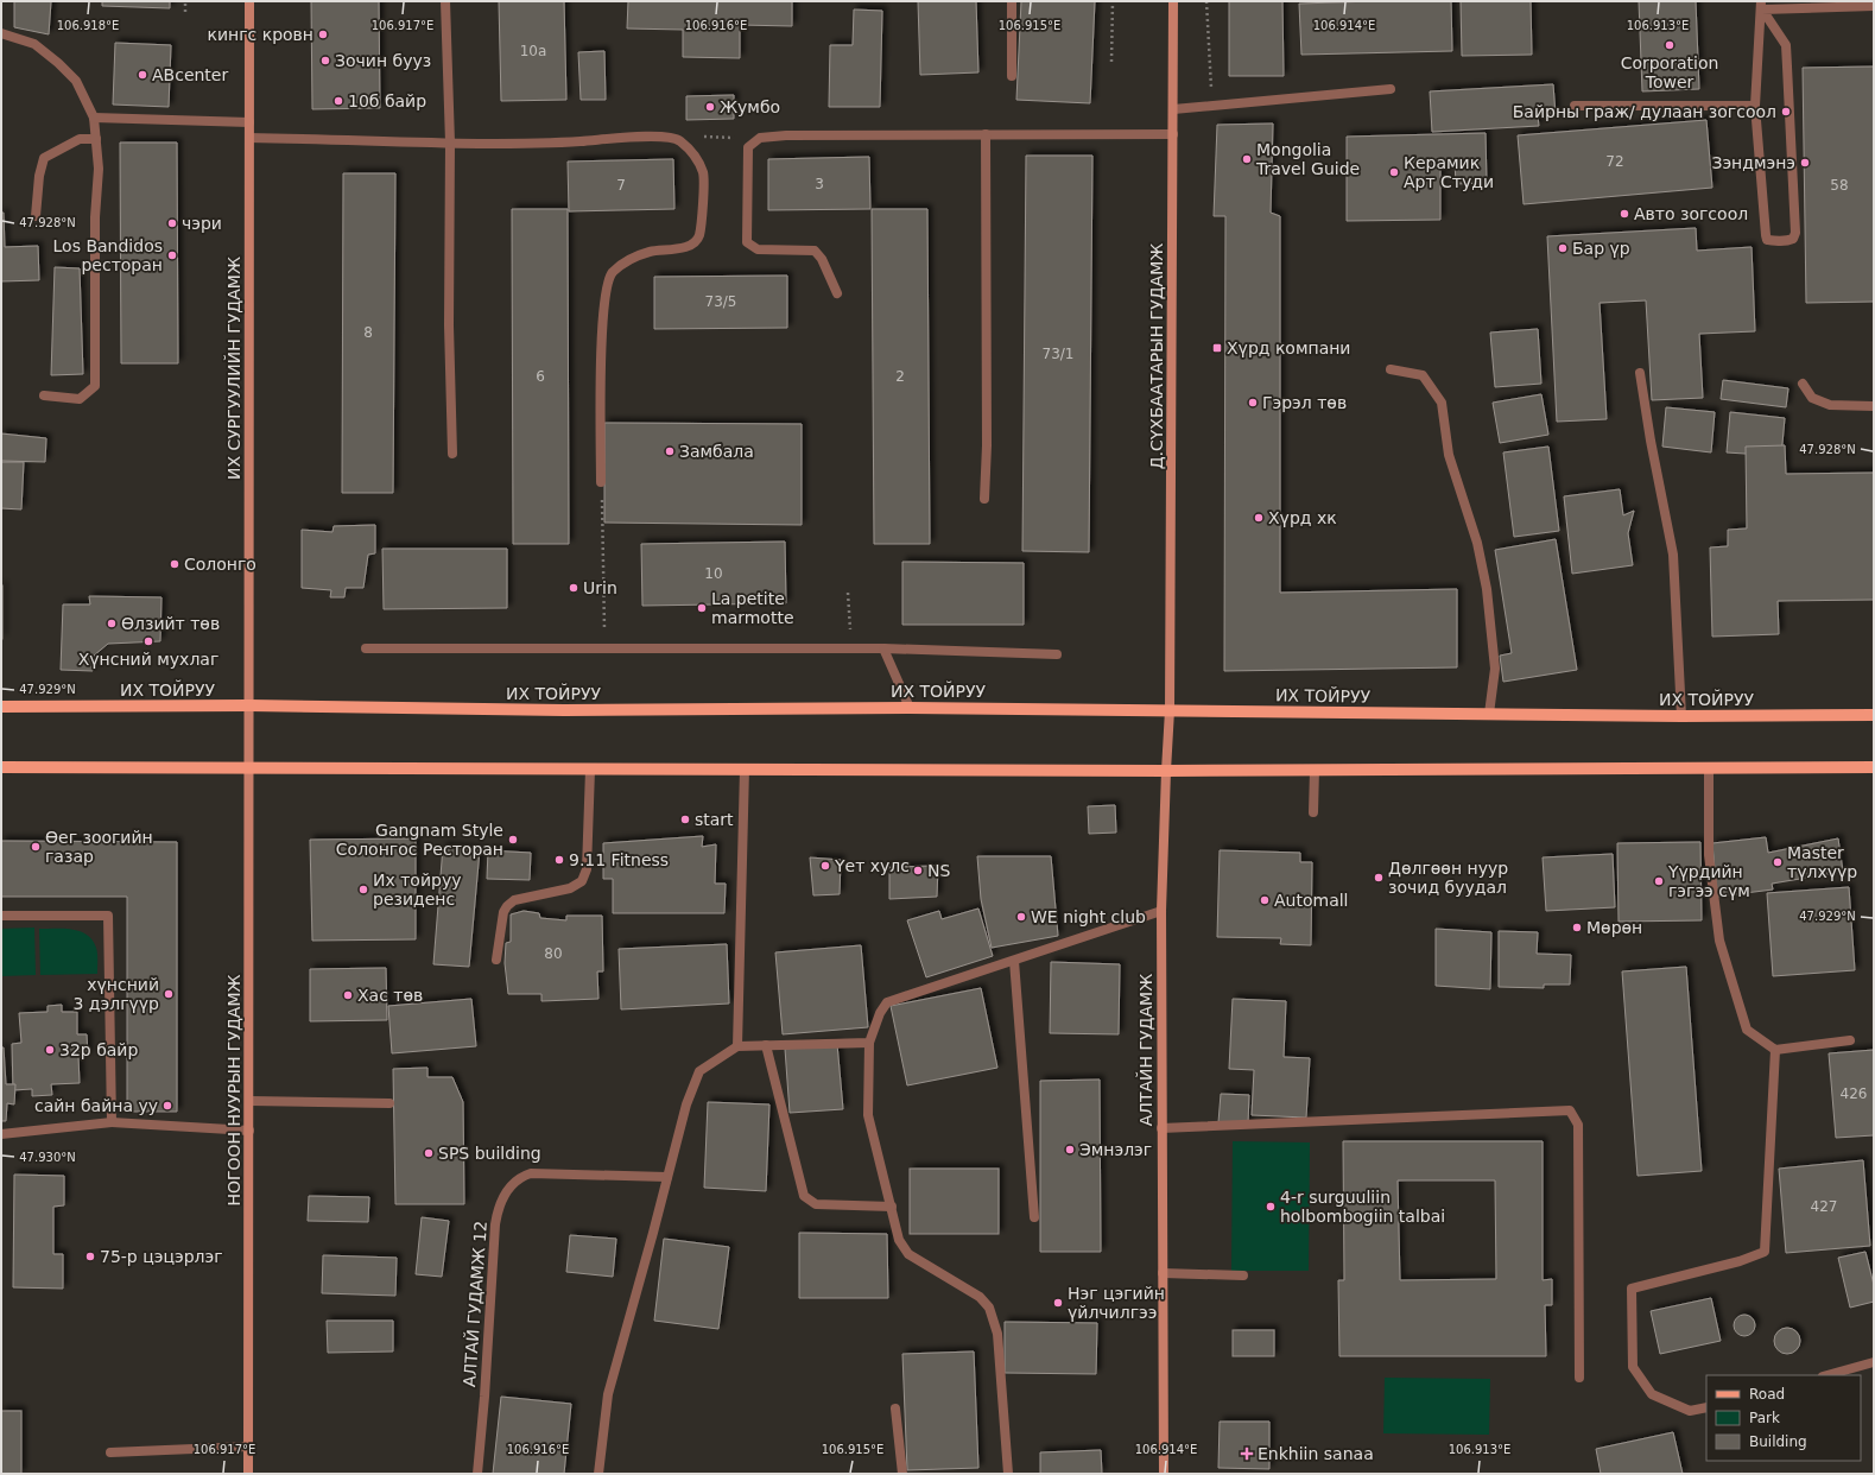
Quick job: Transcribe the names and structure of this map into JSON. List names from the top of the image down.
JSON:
{
  "streets": {
    "main road": [
      "Д.СҮХБААТАРЫН ГУДАМЖ",
      "ИХ СУРГУУЛИЙН ГУДАМЖ",
      "ИХ ТОЙРУУ",
      "АЛТАЙН ГУДАМЖ",
      "НОГООН НУУРЫН ГУДАМЖ"
    ],
    "street": ["АЛТАЙ ГУДАМЖ 12"]
  },
  "crossings": [
    ["Д.СҮХБААТАРЫН ГУДАМЖ", "ИХ ТОЙРУУ"],
    ["Д.СҮХБААТАРЫН ГУДАМЖ", "АЛТАЙН ГУДАМЖ"],
    ["ИХ СУРГУУЛИЙН ГУДАМЖ", "ИХ ТОЙРУУ"],
    ["ИХ СУРГУУЛИЙН ГУДАМЖ", "НОГООН НУУРЫН ГУДАМЖ"],
    ["ИХ ТОЙРУУ", "АЛТАЙН ГУДАМЖ"],
    ["ИХ ТОЙРУУ", "НОГООН НУУРЫН ГУДАМЖ"]
  ],
  "places": {
    "other": [
      "кингс кровн",
      "Corporation Tower",
      "Зочин бууз",
      "ABcenter",
      "10б байр",
      "Жумбо",
      "Байрны граж/ дулаан зогсоол",
      "Mongolia Travel Guide",
      "Зэндмэнэ",
      "Керамик Арт Студи",
      "Авто зогсоол",
      "чэри",
      "Бар үр",
      "Los Bandidos ресторан",
      "Гэрэл төв",
      "Замбала",
      "Хүрд хк",
      "Солонго",
      "Urin",
      "La petite marmotte",
      "Өлзийт төв",
      "Хүнсний мухлаг",
      "start",
      "Gangnam Style Cолонгос Pесторан",
      "Өег зоогийн газар",
      "9.11 Fitness",
      "Master түлхүүр",
      "Үет хулс",
      "NS",
      "Дөлгөөн нуур зочид буудал",
      "Үүрдийн гэгээ сүм",
      "Их тойруу резиденс",
      "Automall",
      "WE night club",
      "Мөрөн",
      "хүнсний 3 дэлгүүр",
      "Хас төв",
      "32р байр",
      "сайн байна уу",
      "Эмнэлэг",
      "SPS building",
      "4-r surguuliin holbombogiin talbai",
      "75-р цэцэрлэг",
      "Нэг цэгийн үйлчилгээ"
    ],
    "transit": ["Хүрд компани"],
    "health": ["Enkhiin sanaa"]
  },
  "house_numbers": [
    "10а",
    "72",
    "3",
    "7",
    "58",
    "73/5",
    "8",
    "73/1",
    "6",
    "2",
    "10",
    "80",
    "426",
    "427"
  ],
  "legend": ["Road", "Park", "Building"],
  "coordinates": [
    "106.918°E",
    "106.917°E",
    "106.916°E",
    "106.915°E",
    "106.914°E",
    "106.913°E",
    "47.928°N",
    "47.929°N",
    "47.930°N"
  ]
}
